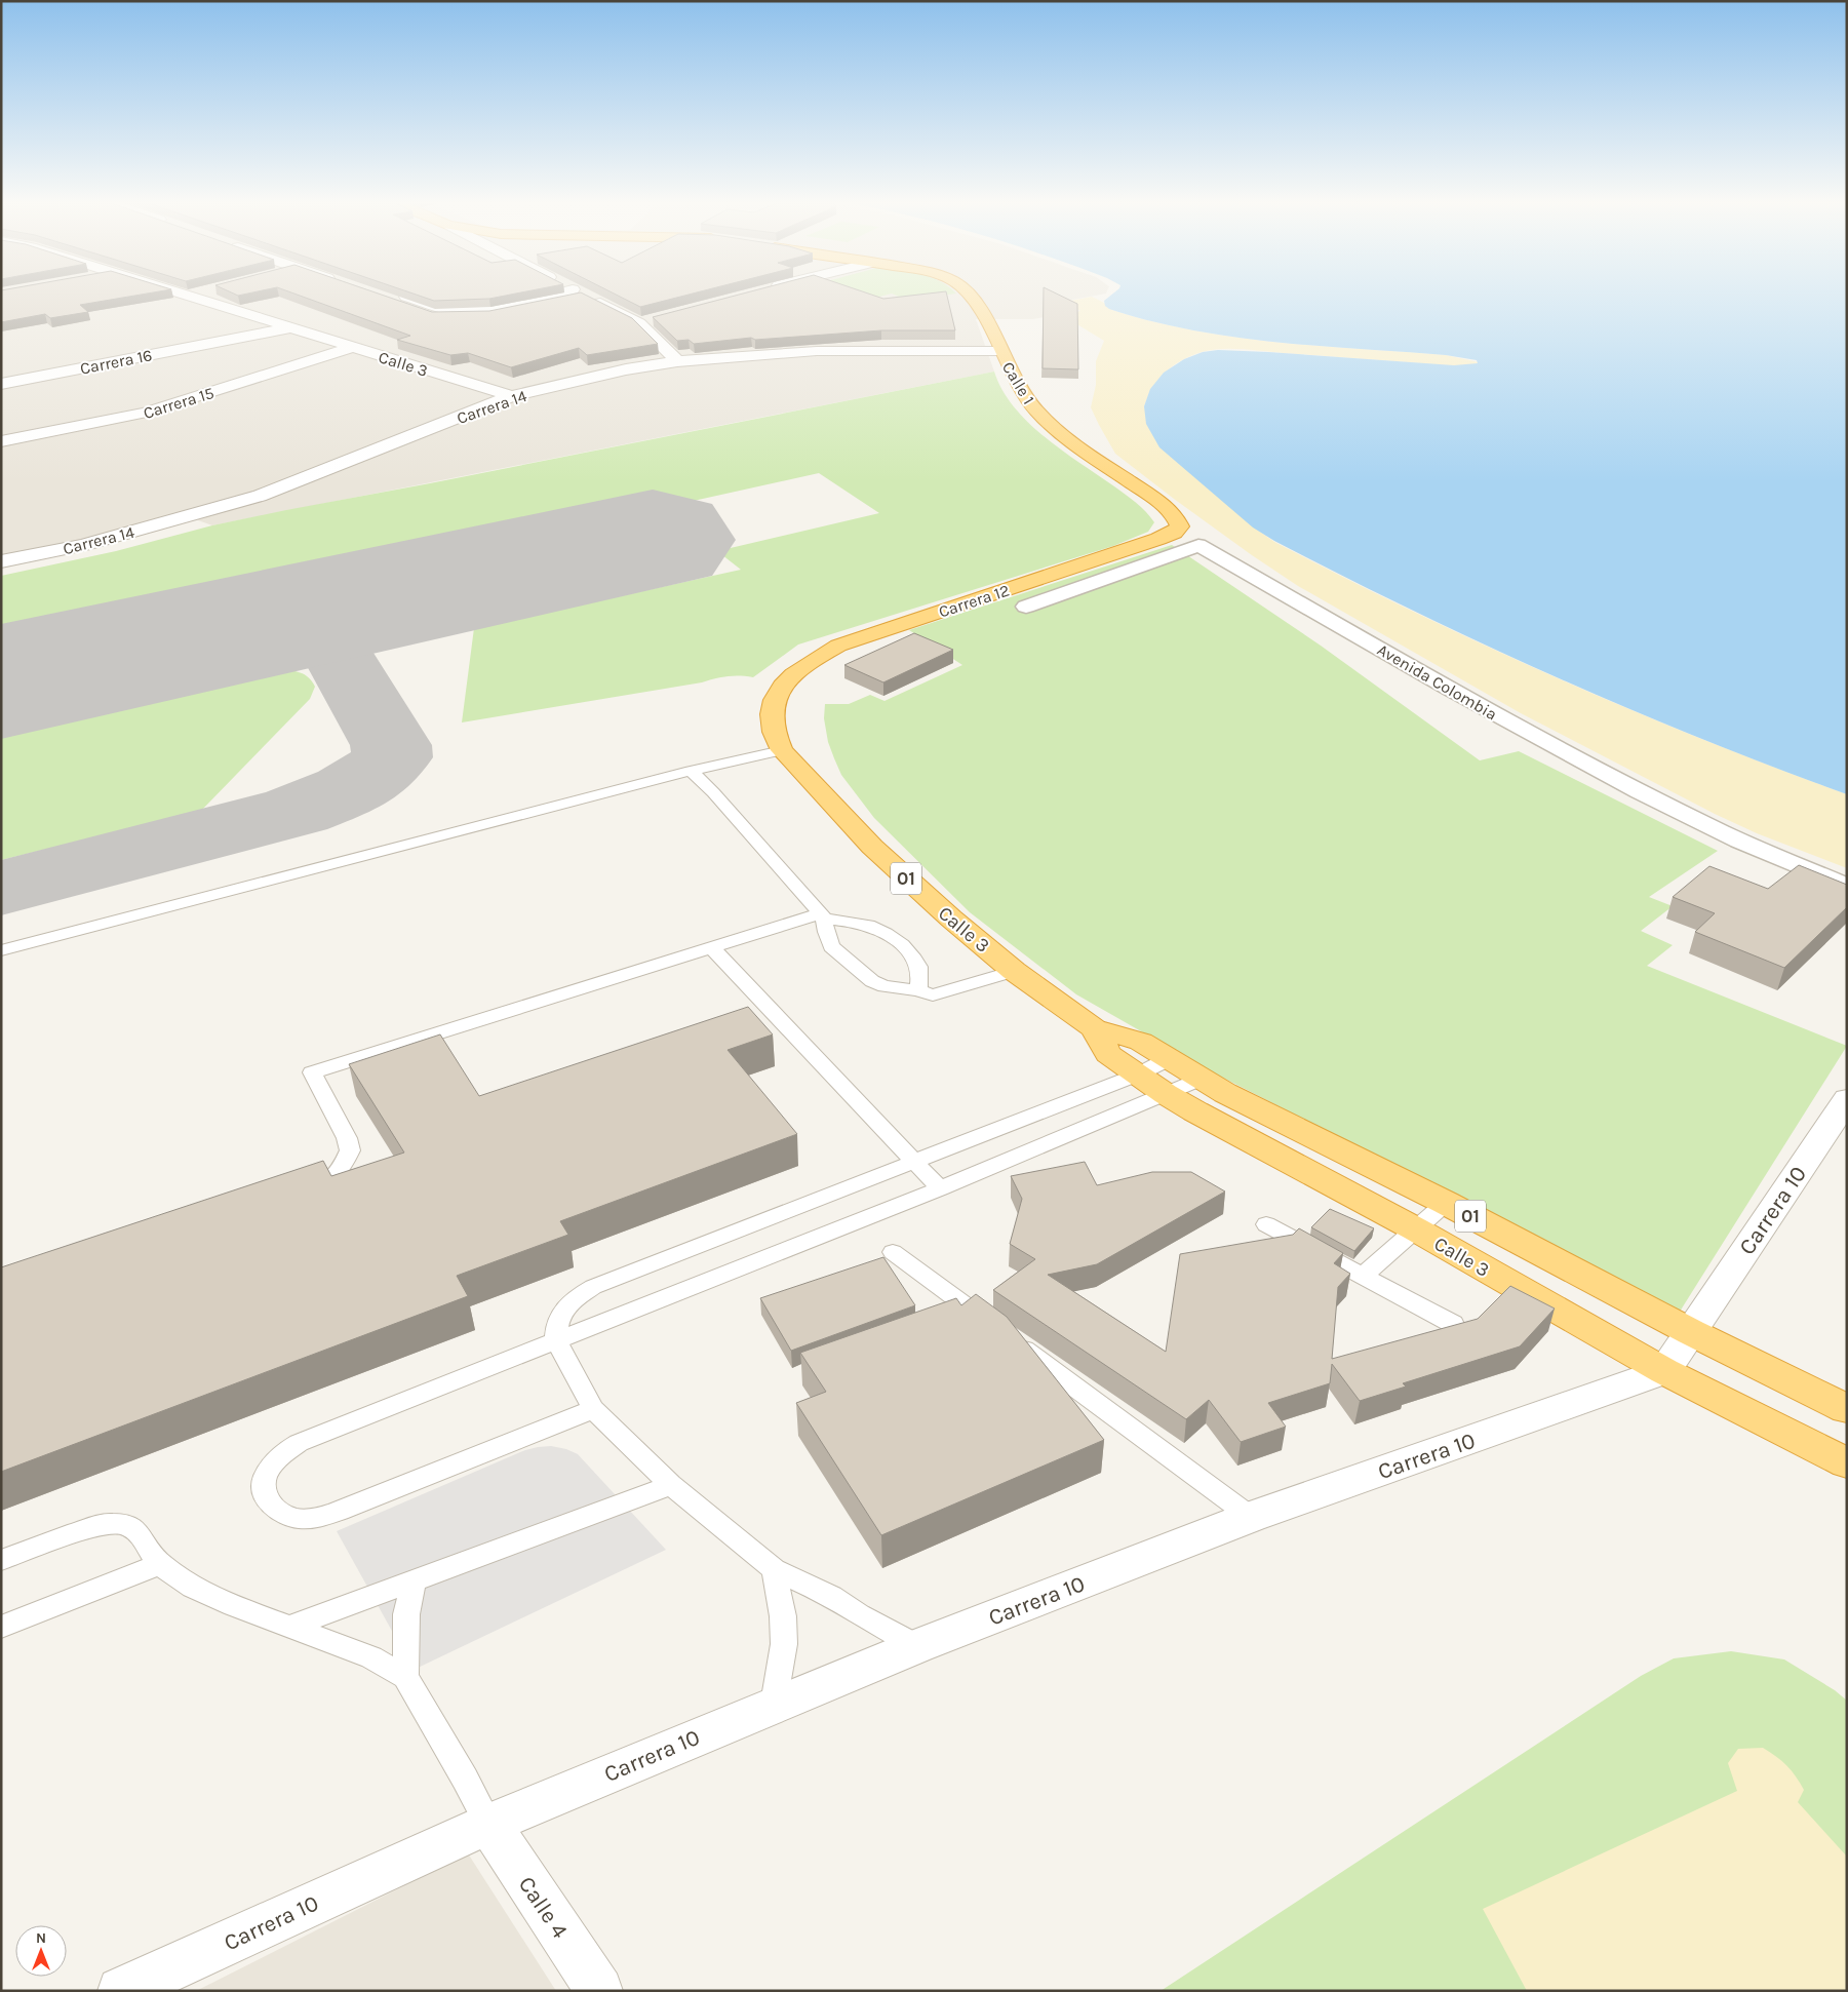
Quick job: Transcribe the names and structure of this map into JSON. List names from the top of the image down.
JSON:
{
  "streets": {
    "highway": [
      "Calle 3",
      "Calle 1",
      "Carrera 12",
      "01"
    ],
    "street": [
      "Carrera 16",
      "Carrera 15",
      "Carrera 14",
      "Avenida Colombia",
      "Carrera 10",
      "Calle 4"
    ]
  },
  "crossings": [
    ["Carrera 16", "Calle 3"],
    ["Calle 3", "Carrera 15"],
    ["Calle 3", "Carrera 14"],
    ["Calle 3", "Carrera 12"],
    ["Calle 3", "Carrera 10"],
    ["Calle 1", "Carrera 14"],
    ["Calle 1", "Carrera 12"],
    ["Carrera 10", "Calle 4"]
  ],
  "north": "top"
}
